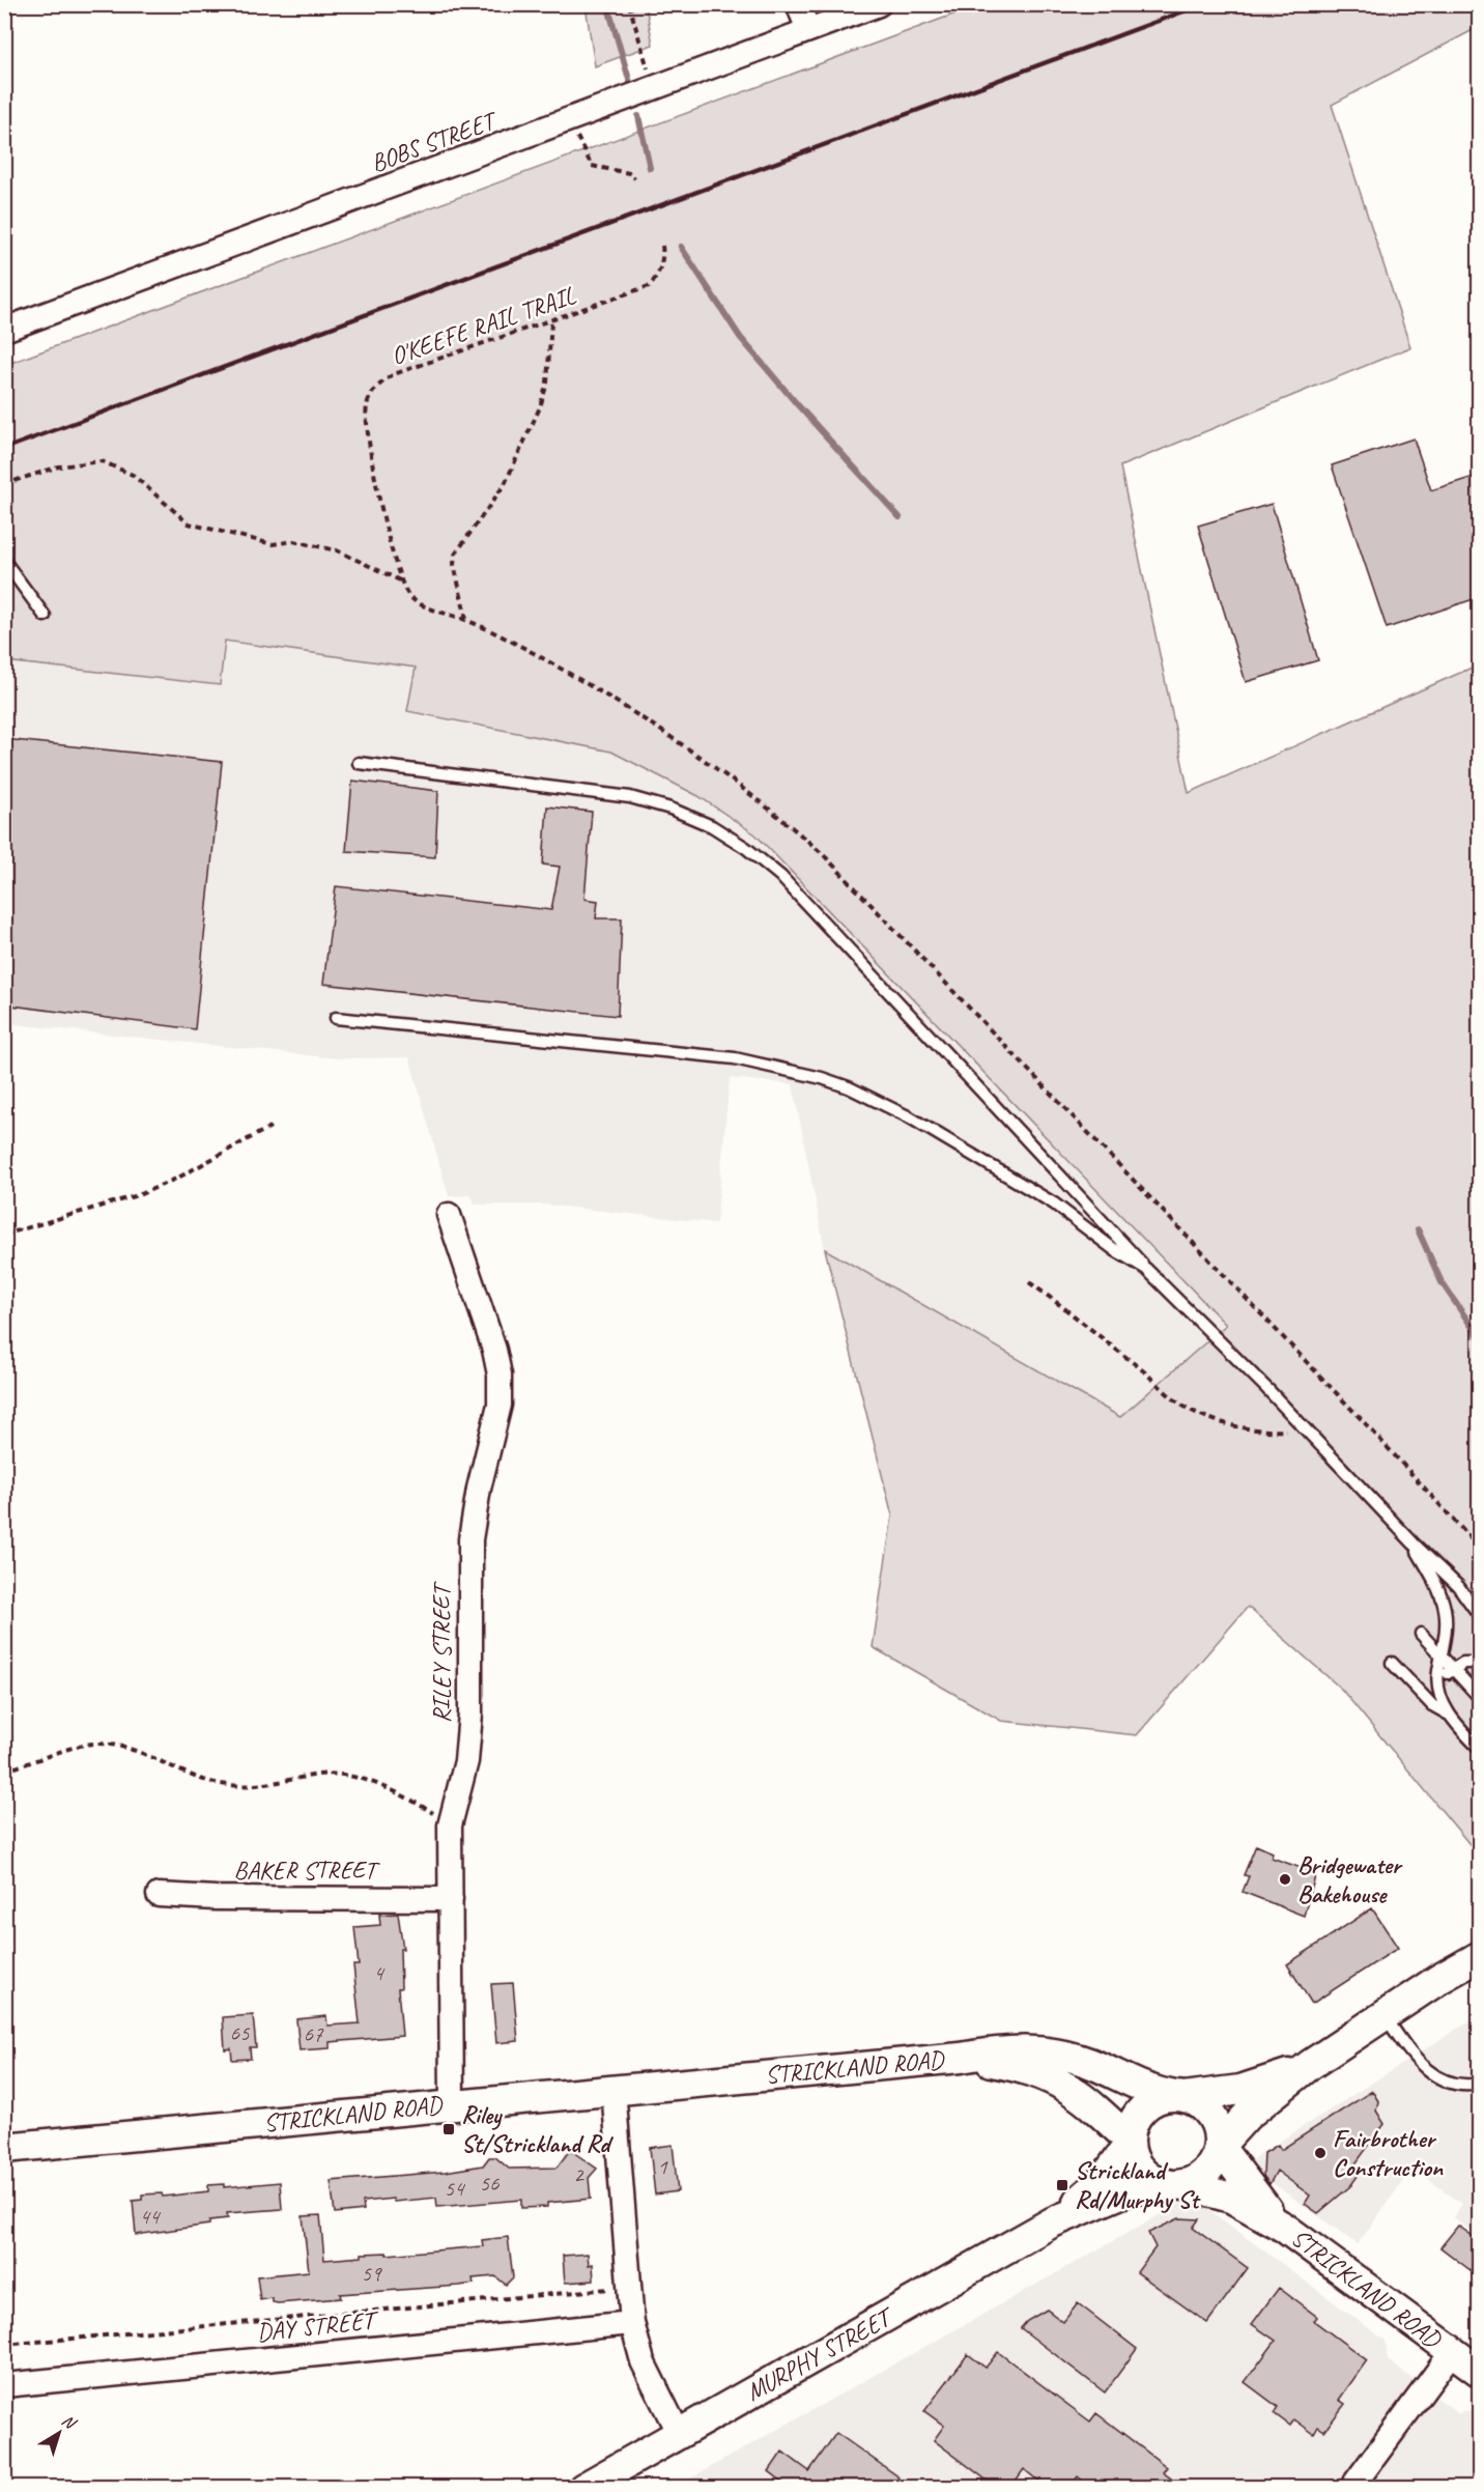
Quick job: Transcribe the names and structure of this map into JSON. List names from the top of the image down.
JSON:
{
  "streets": {
    "street": [
      "BOBS STREET",
      "RILEY STREET",
      "BAKER STREET",
      "STRICKLAND ROAD",
      "DAY STREET",
      "MURPHY STREET"
    ],
    "path": ["O'KEEFE RAIL TRAIL"]
  },
  "crossings": [
    ["RILEY STREET", "BAKER STREET"],
    ["RILEY STREET", "STRICKLAND ROAD"],
    ["STRICKLAND ROAD", "MURPHY STREET"]
  ],
  "places": {
    "other": ["Bridgewater Bakehouse", "Fairbrother Construction"],
    "transit": ["Riley St/Strickland Rd", "Strickland Rd/Murphy St"]
  },
  "house_numbers": [
    "4",
    "65",
    "67",
    "1",
    "2",
    "56",
    "54",
    "44",
    "59"
  ],
  "north": "top right"
}
